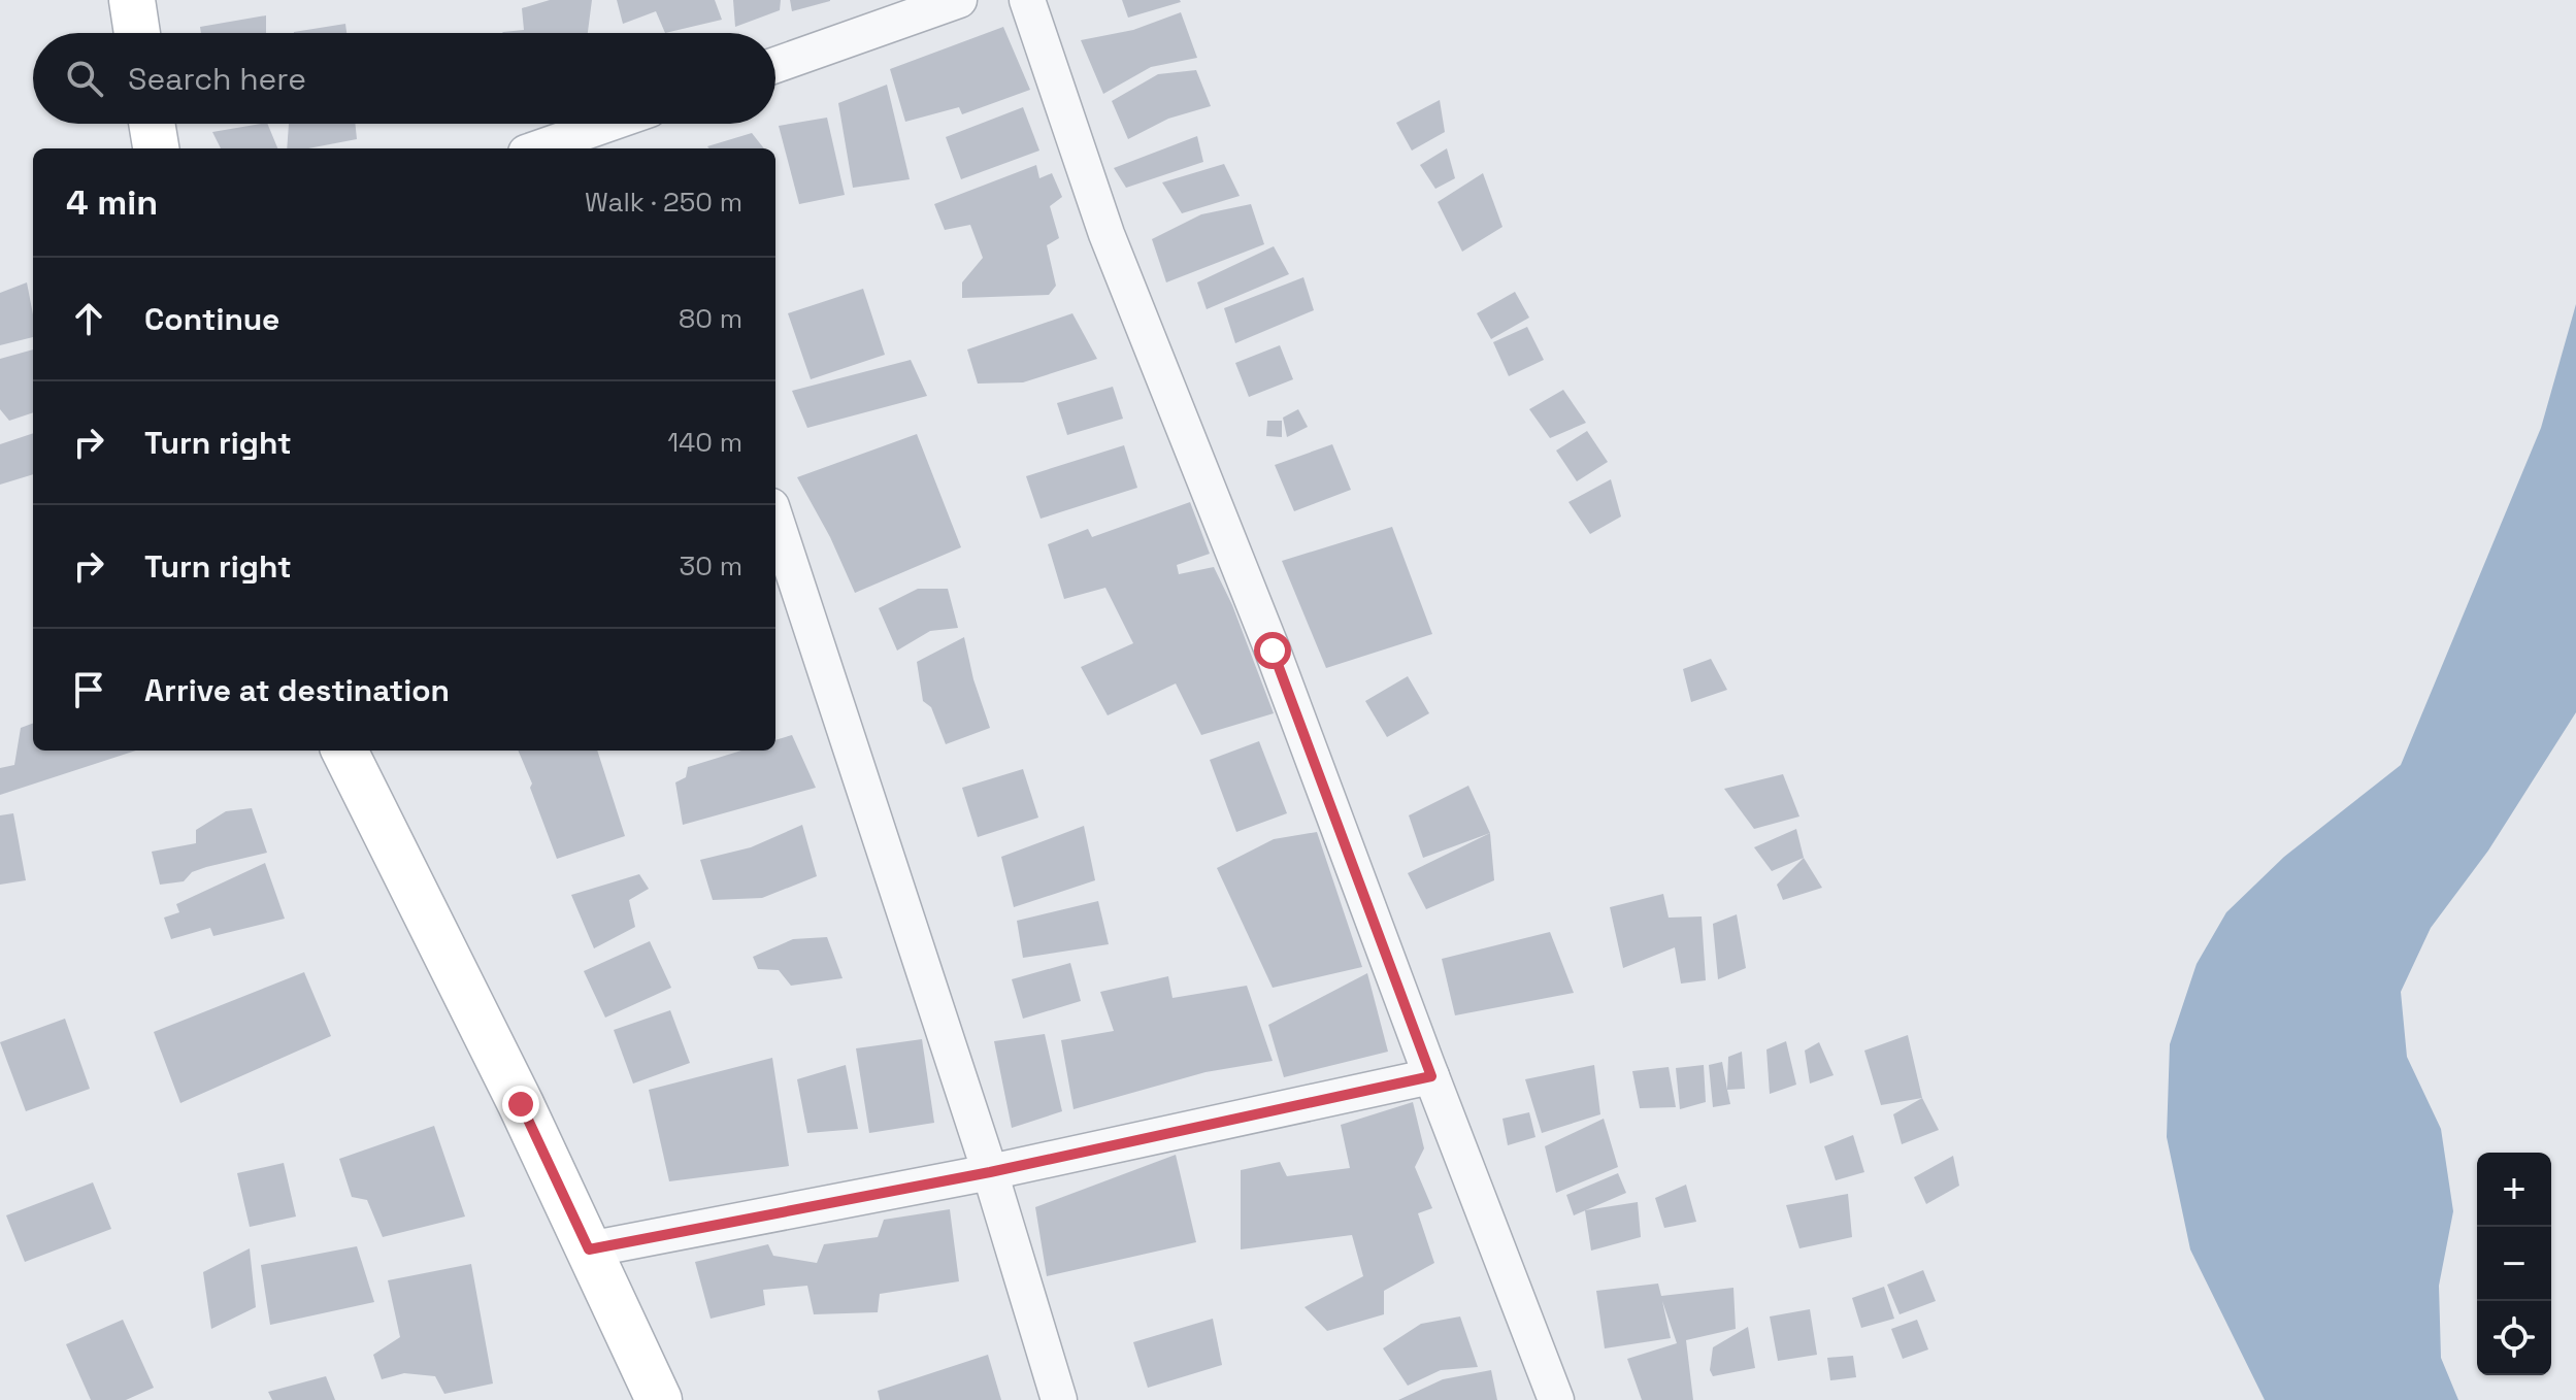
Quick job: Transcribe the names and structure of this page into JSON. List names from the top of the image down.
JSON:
{
  "page": {
    "search": "Search here",
    "heading": ["4 min", "Walk · 250 m"],
    "list": [
      ["Continue", "80 m"],
      ["Turn right", "140 m"],
      ["Turn right", "30 m"],
      "Arrive at destination"
    ],
    "map_buttons": ["+", "−"]
  }
}
